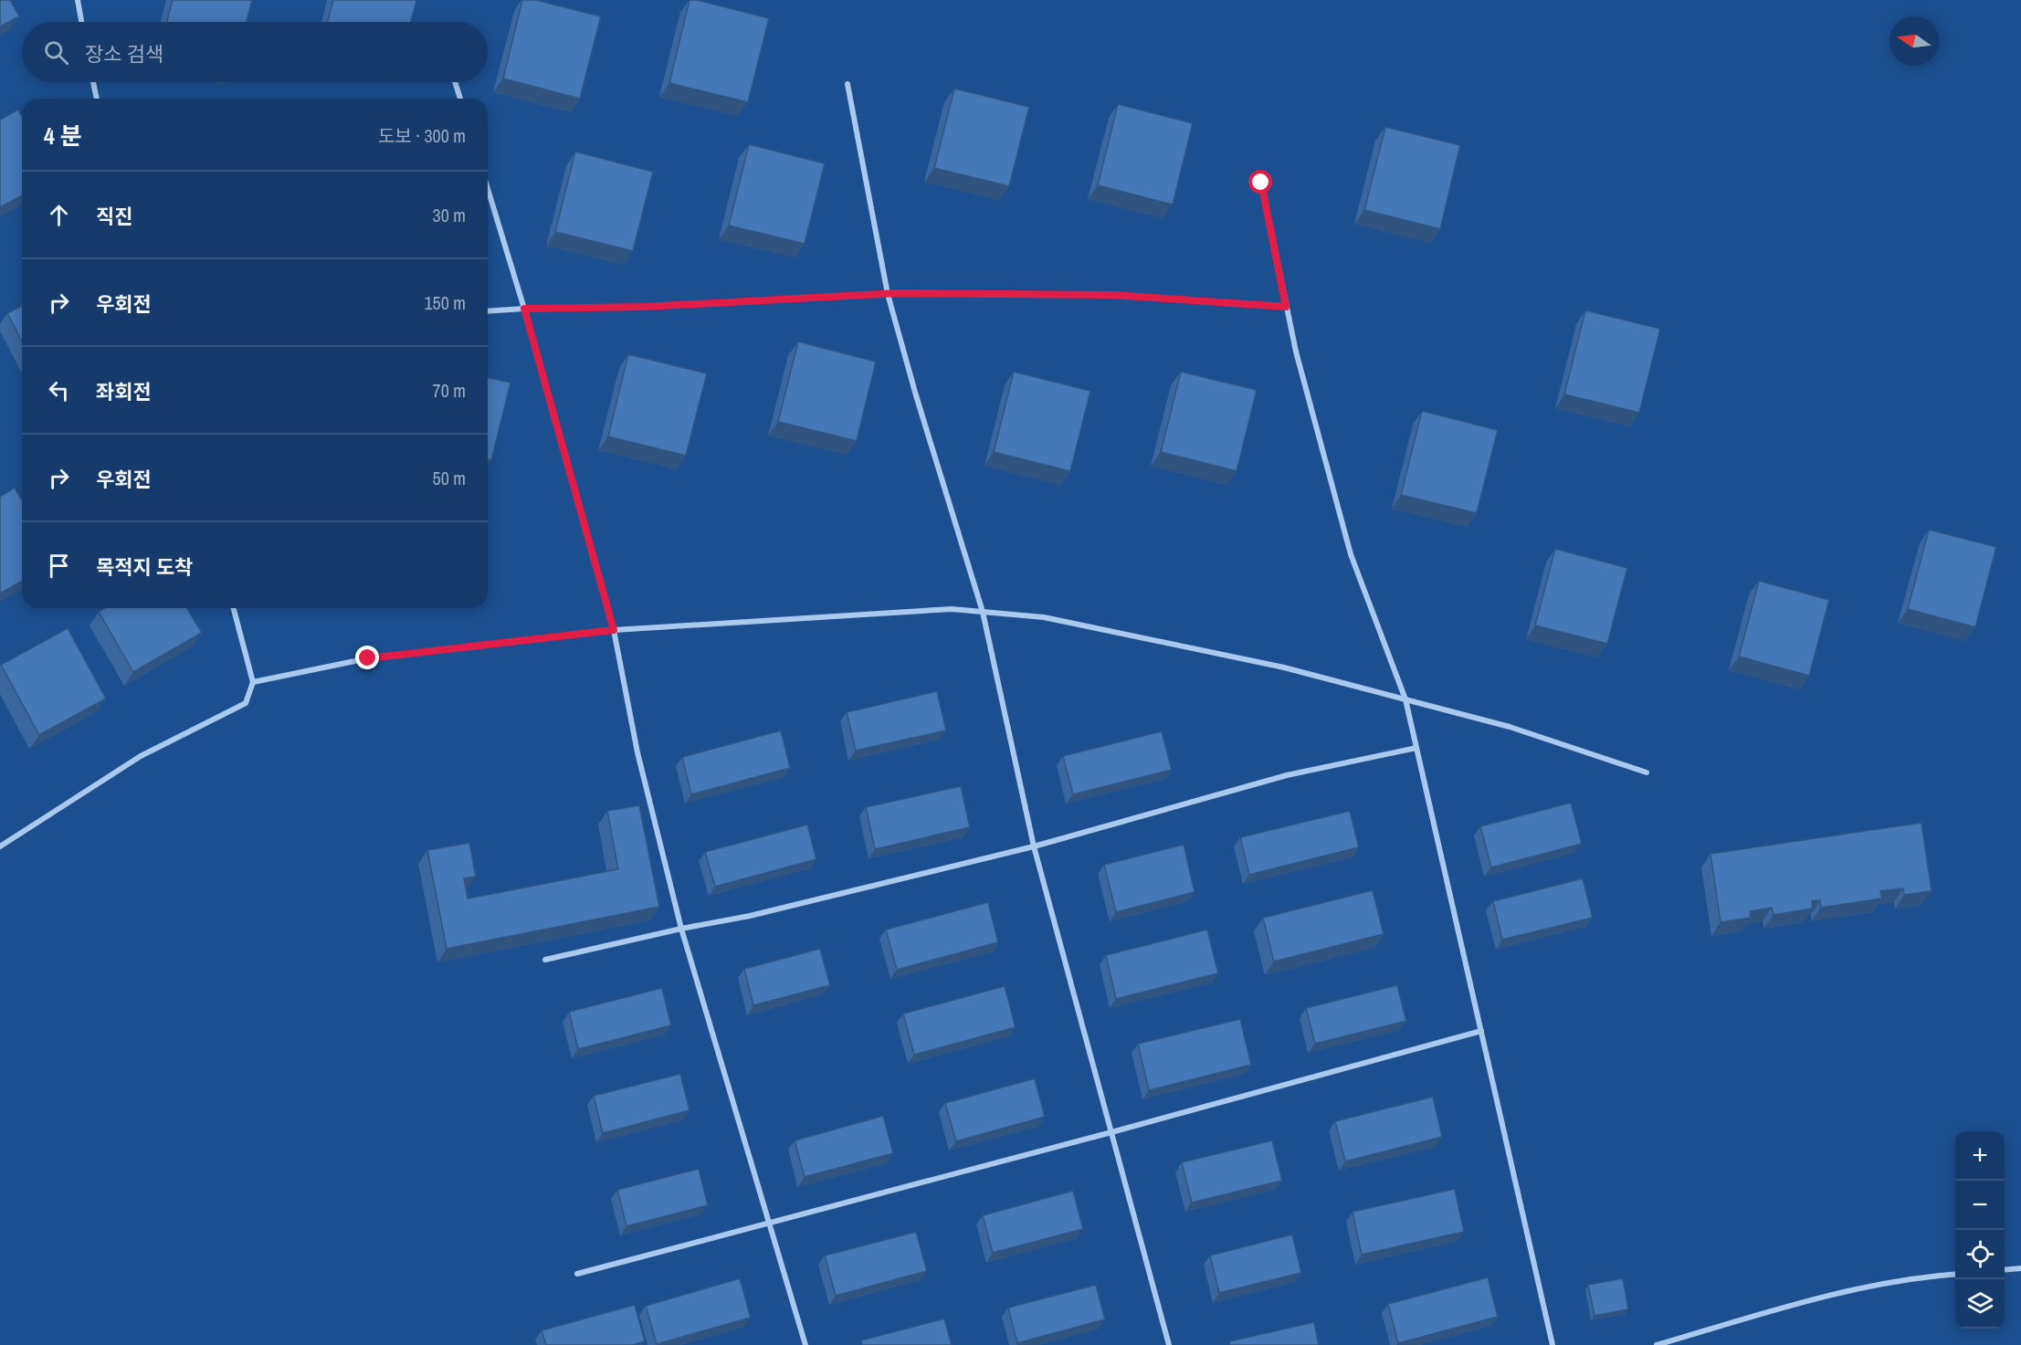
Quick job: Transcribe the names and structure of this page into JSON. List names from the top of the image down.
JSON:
{
  "north": "left",
  "page": {
    "search": "장소 검색",
    "heading": ["4 분", "도보 · 300 m"],
    "list": [
      ["직진", "30 m"],
      ["우회전", "150 m"],
      ["좌회전", "70 m"],
      ["우회전", "50 m"],
      "목적지 도착"
    ],
    "map_buttons": ["+", "−"]
  }
}
